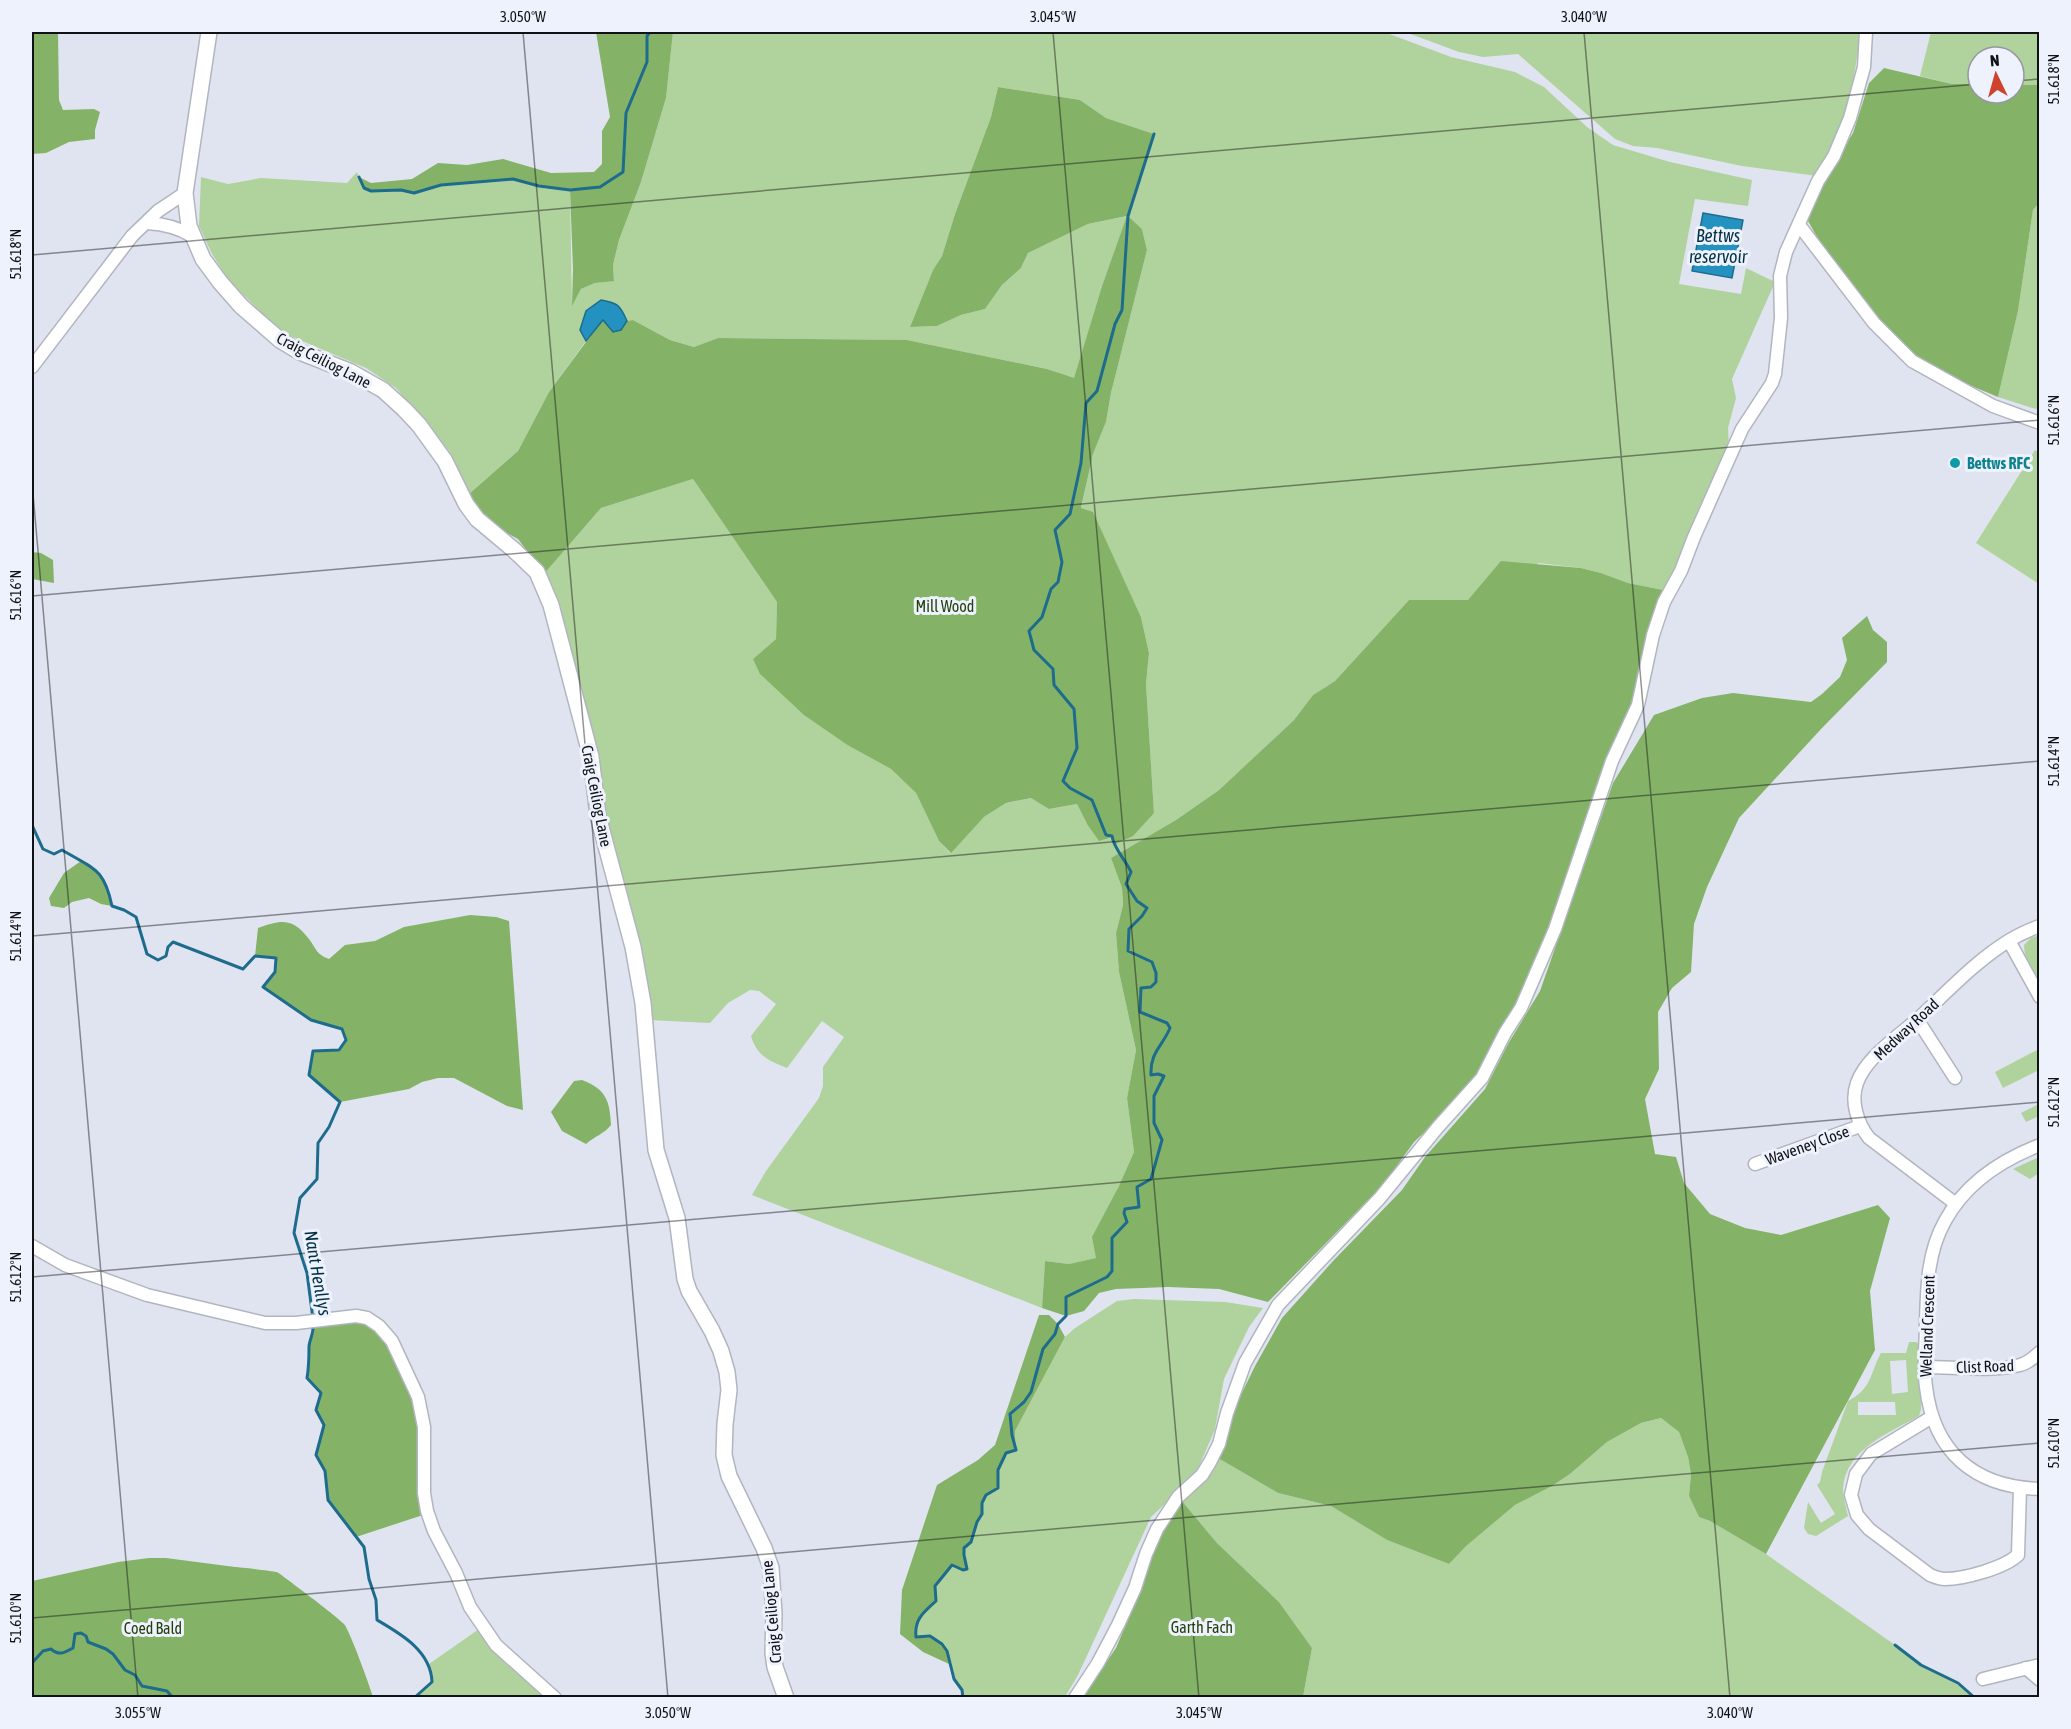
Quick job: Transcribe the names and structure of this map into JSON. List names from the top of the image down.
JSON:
{
  "streets": {
    "street": [
      "Craig Ceiliog Lane",
      "Medway Road",
      "Waveney Close",
      "Welland Crescent",
      "Clist Road"
    ]
  },
  "crossings": [
    ["Medway Road", "Waveney Close"],
    ["Welland Crescent", "Clist Road"]
  ],
  "water": ["Bettws reservoir", "Nant Henllys"],
  "parks": ["Mill Wood", "Garth Fach", "Coed Bald"],
  "places": ["Bettws RFC"],
  "north": "top",
  "coordinates": [
    "3.050°W",
    "3.045°W",
    "3.040°W",
    "51.618°N",
    "51.616°N",
    "51.614°N",
    "51.612°N",
    "51.610°N",
    "3.055°W"
  ]
}
